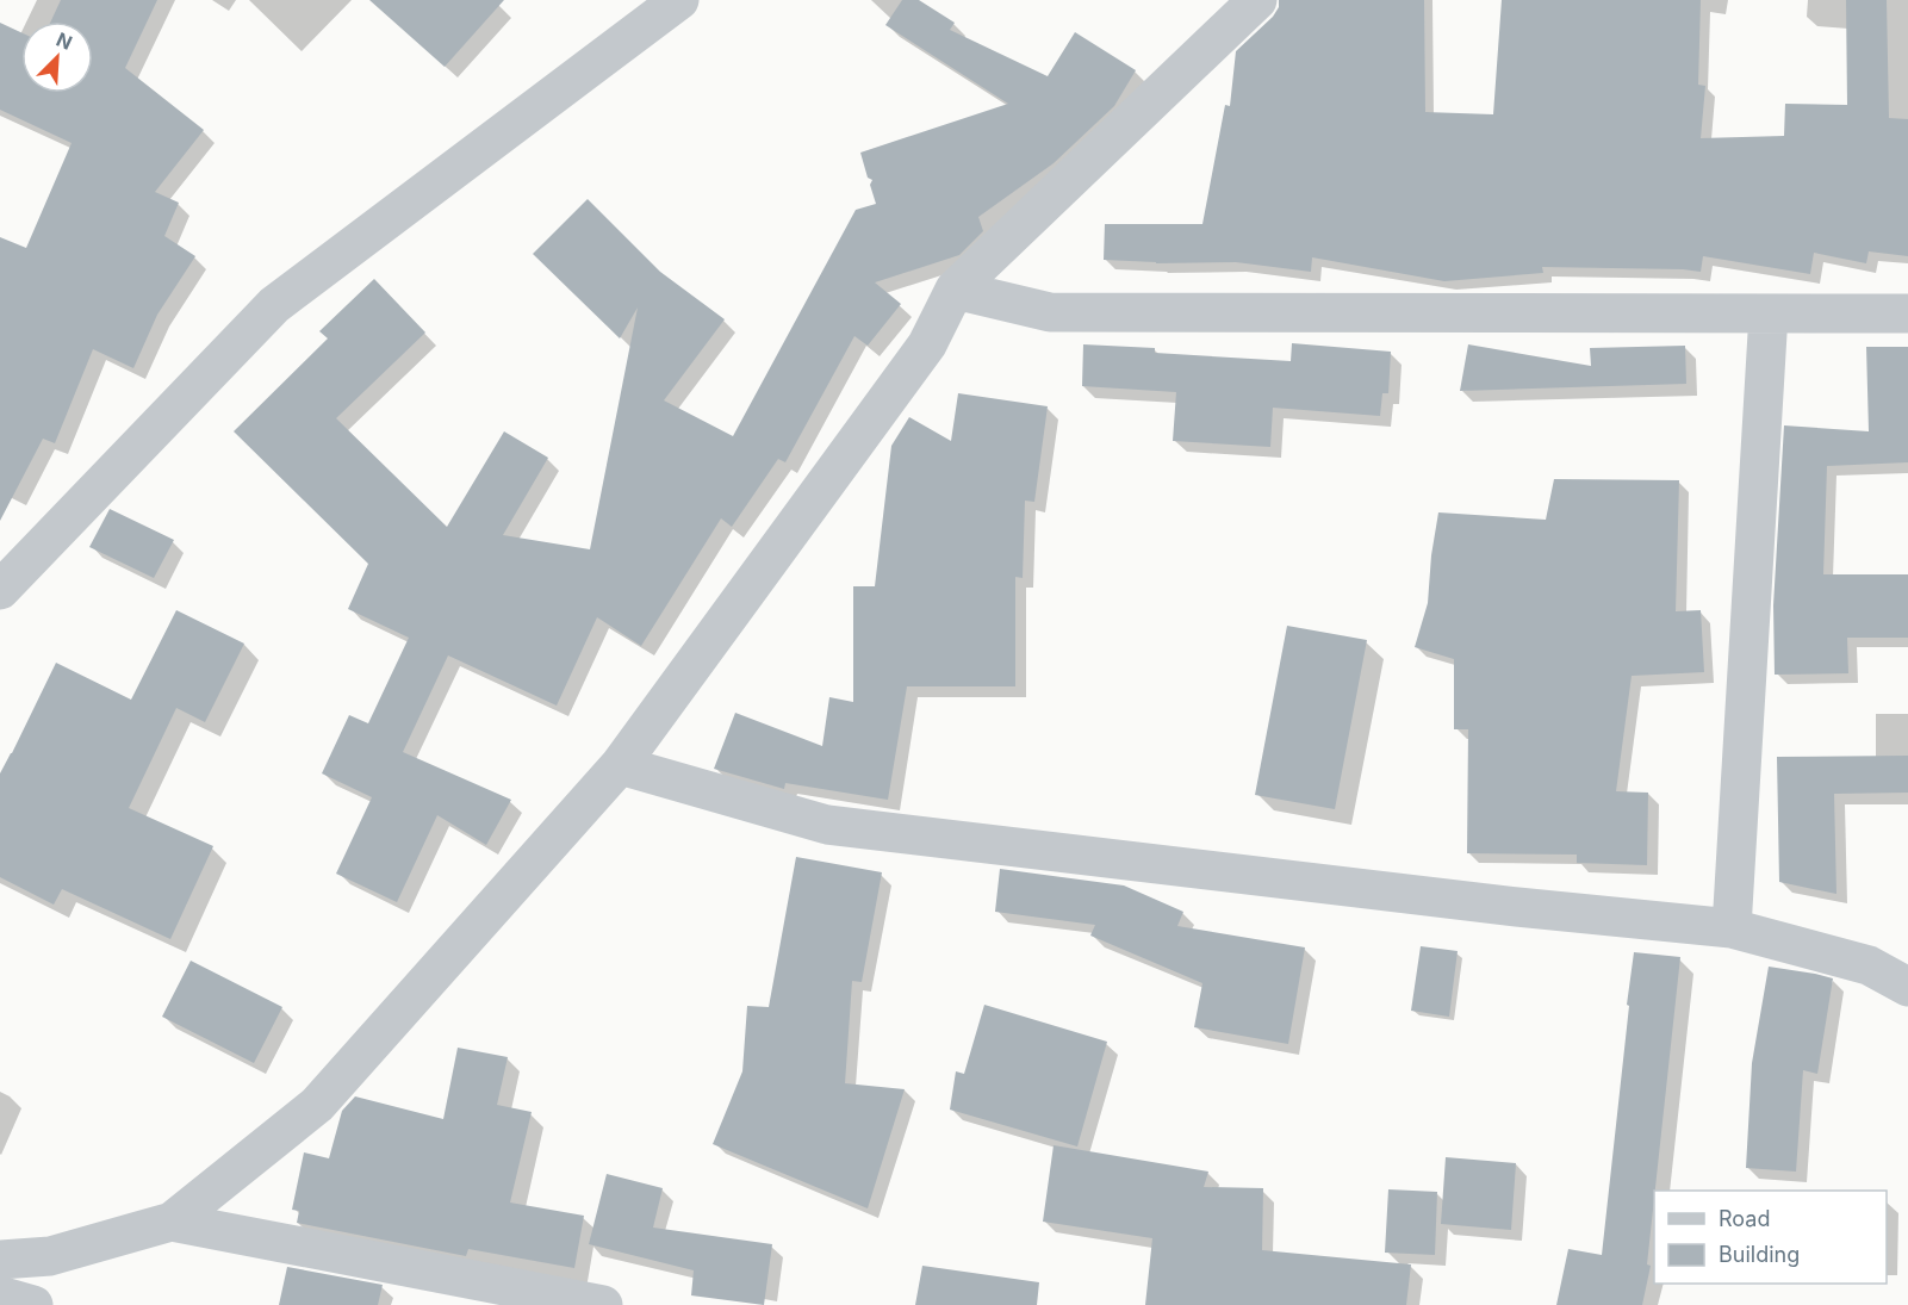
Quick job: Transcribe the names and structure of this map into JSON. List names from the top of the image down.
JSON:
{
  "legend": ["Road", "Building"],
  "north": "top right"
}
